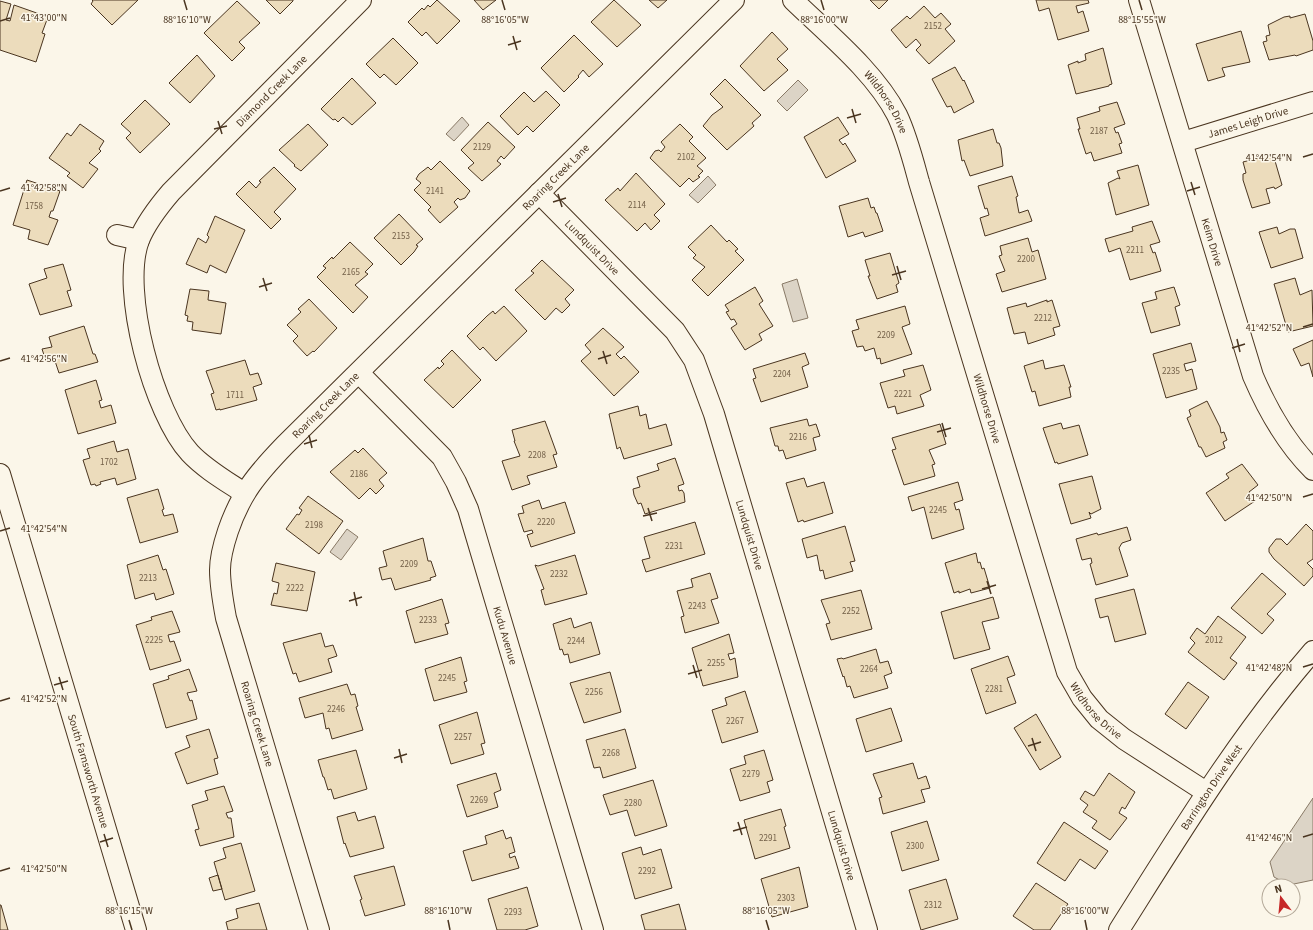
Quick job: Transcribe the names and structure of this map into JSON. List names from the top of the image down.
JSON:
{
  "streets": {
    "street": [
      "Diamond Creek Lane",
      "Wildhorse Drive",
      "James Leigh Drive",
      "Roaring Creek Lane",
      "Keim Drive",
      "Lundquist Drive",
      "Kudu Avenue",
      "South Farnsworth Avenue",
      "Barrington Drive West"
    ]
  },
  "crossings": [
    ["Diamond Creek Lane", "Roaring Creek Lane"],
    ["Wildhorse Drive", "Barrington Drive West"],
    ["James Leigh Drive", "Keim Drive"],
    ["Roaring Creek Lane", "Lundquist Drive"],
    ["Roaring Creek Lane", "Kudu Avenue"]
  ],
  "house_numbers": [
    "2152",
    "2187",
    "2129",
    "2102",
    "2141",
    "2114",
    "1758",
    "2153",
    "2211",
    "2200",
    "2165",
    "2212",
    "2209",
    "2235",
    "2204",
    "2221",
    "1711",
    "2216",
    "2208",
    "1702",
    "2186",
    "2245",
    "2220",
    "2198",
    "2231",
    "2209",
    "2232",
    "2213",
    "2222",
    "2243",
    "2252",
    "2233",
    "2225",
    "2012",
    "2244",
    "2255",
    "2264",
    "2245",
    "2281",
    "2256",
    "2246",
    "2267",
    "2257",
    "2268",
    "2279",
    "2269",
    "2280",
    "2291",
    "2300",
    "2292",
    "2303",
    "2312",
    "2293"
  ],
  "north": "top",
  "coordinates": [
    "41°43'00\"N",
    "88°16'10\"W",
    "88°16'05\"W",
    "88°16'00\"W",
    "88°15'55\"W",
    "41°42'54\"N",
    "41°42'58\"N",
    "41°42'52\"N",
    "41°42'56\"N",
    "41°42'50\"N",
    "41°42'48\"N",
    "41°42'46\"N",
    "88°16'15\"W"
  ]
}
